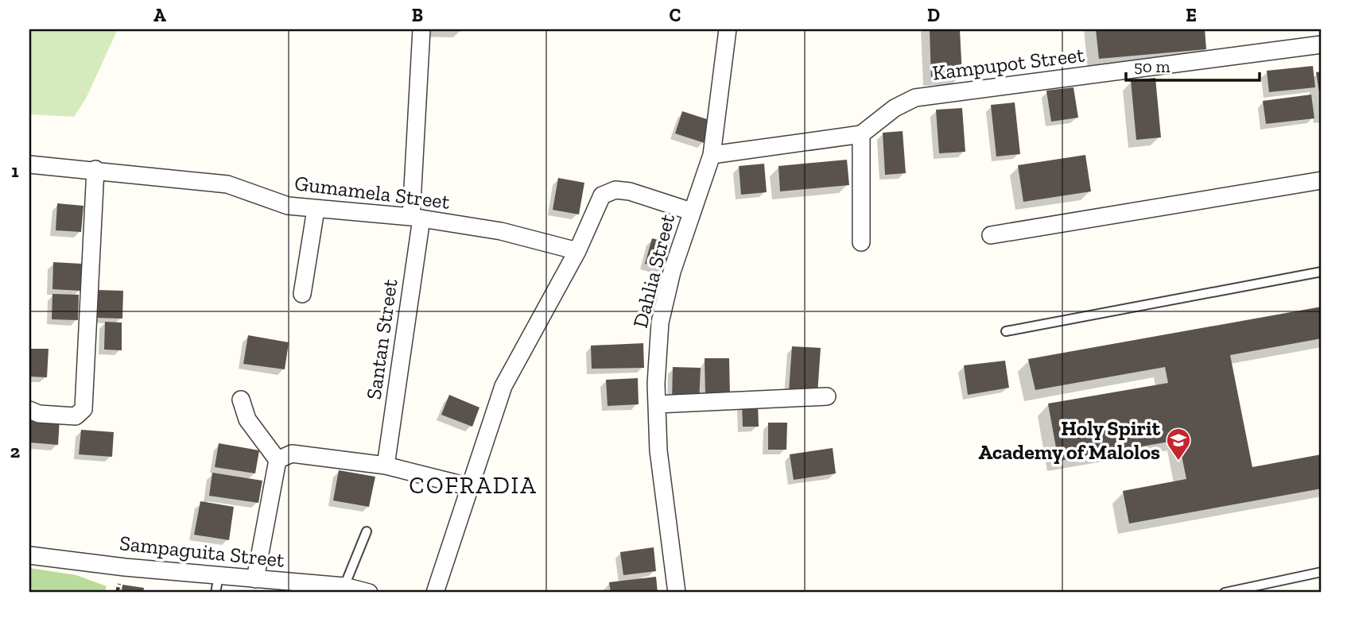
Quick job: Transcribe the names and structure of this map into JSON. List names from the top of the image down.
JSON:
{
  "streets": {
    "street": [
      "Kampupot Street",
      "Gumamela Street",
      "Dahlia Street",
      "Santan Street",
      "Sampaguita Street"
    ]
  },
  "crossings": [
    ["Gumamela Street", "Santan Street"]
  ],
  "districts": ["COFRADIA"],
  "places": {
    "school or university": ["Holy Spirit Academy of Malolos"]
  },
  "scale_bar": "50 m",
  "grid": {
    "columns": [
      "A",
      "B",
      "C",
      "D",
      "E"
    ],
    "rows": ["1", "2"]
  }
}
